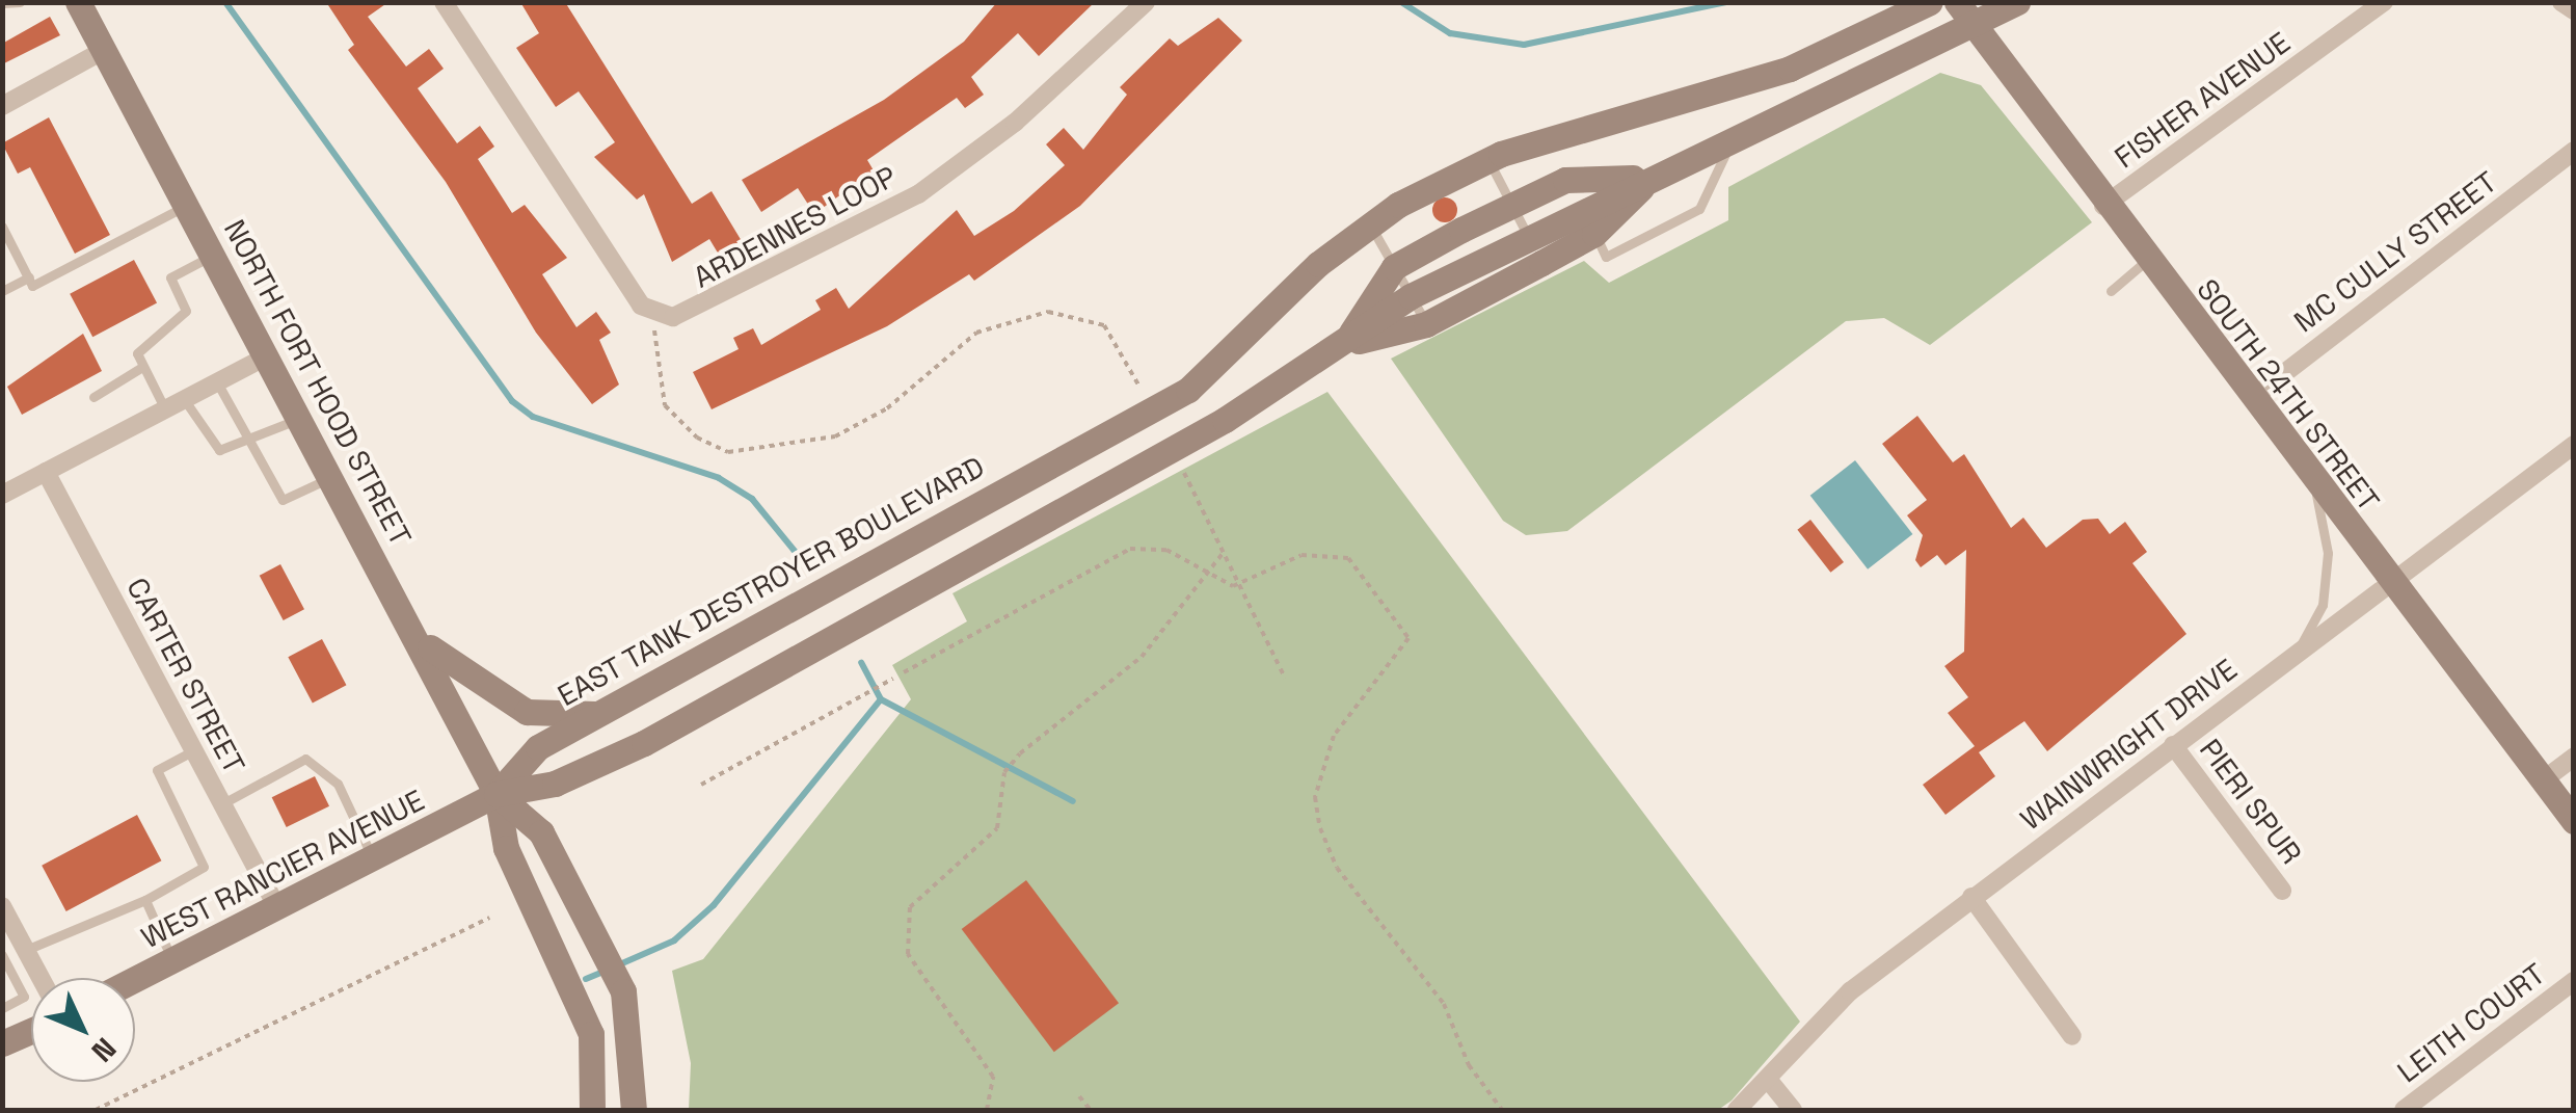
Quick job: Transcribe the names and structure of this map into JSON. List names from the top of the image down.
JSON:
{
  "streets": {
    "street": [
      "FISHER AVENUE",
      "ARDENNES LOOP",
      "MC CULLY STREET",
      "NORTH FORT HOOD STREET",
      "SOUTH 24TH STREET",
      "EAST TANK DESTROYER BOULEVARD",
      "CARTER STREET",
      "WAINWRIGHT DRIVE",
      "PIERI SPUR",
      "WEST RANCIER AVENUE",
      "LEITH COURT"
    ]
  },
  "crossings": [
    ["FISHER AVENUE", "SOUTH 24TH STREET"],
    ["MC CULLY STREET", "SOUTH 24TH STREET"],
    ["NORTH FORT HOOD STREET", "EAST TANK DESTROYER BOULEVARD"],
    ["NORTH FORT HOOD STREET", "WEST RANCIER AVENUE"],
    ["SOUTH 24TH STREET", "WAINWRIGHT DRIVE"],
    ["EAST TANK DESTROYER BOULEVARD", "WEST RANCIER AVENUE"],
    ["CARTER STREET", "WEST RANCIER AVENUE"],
    ["WAINWRIGHT DRIVE", "PIERI SPUR"]
  ],
  "north": "bottom right"
}
